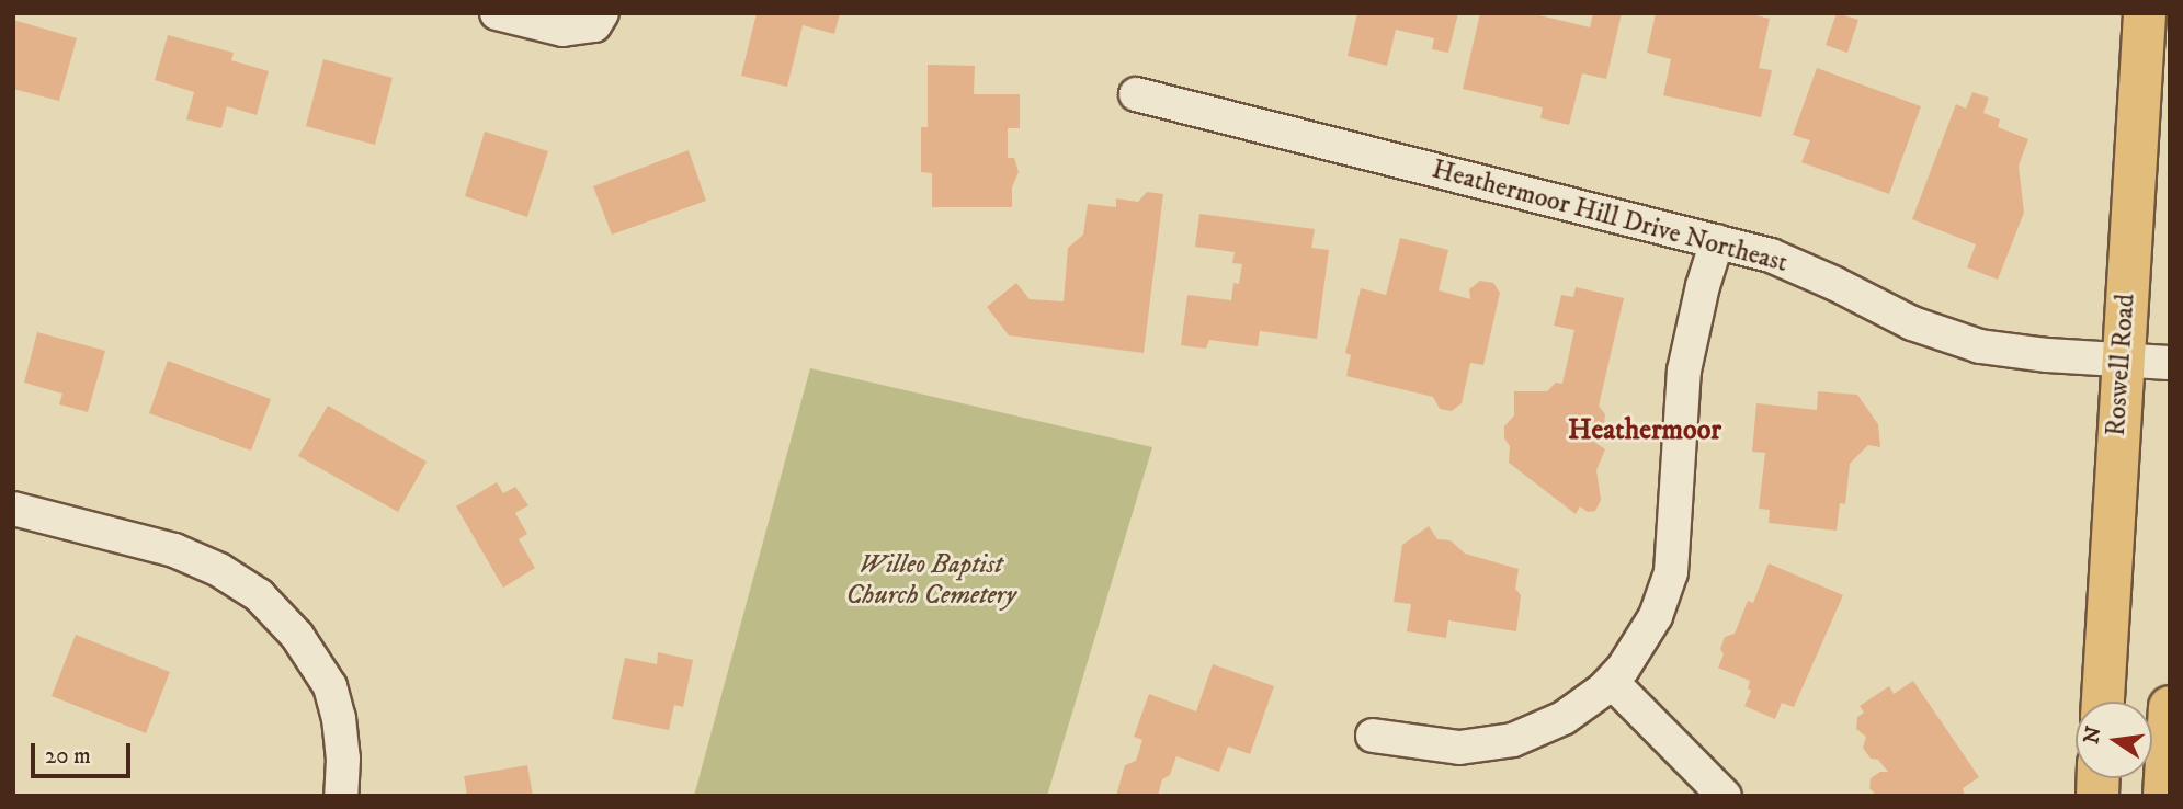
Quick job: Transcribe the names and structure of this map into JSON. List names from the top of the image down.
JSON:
{
  "streets": {
    "highway": ["Roswell Road"],
    "street": ["Heathermoor Hill Drive Northeast"]
  },
  "crossings": [
    ["Heathermoor Hill Drive Northeast", "Roswell Road"]
  ],
  "districts": ["Heathermoor"],
  "parks": ["Willeo Baptist Church Cemetery"],
  "scale_bar": "20 m",
  "north": "left"
}
